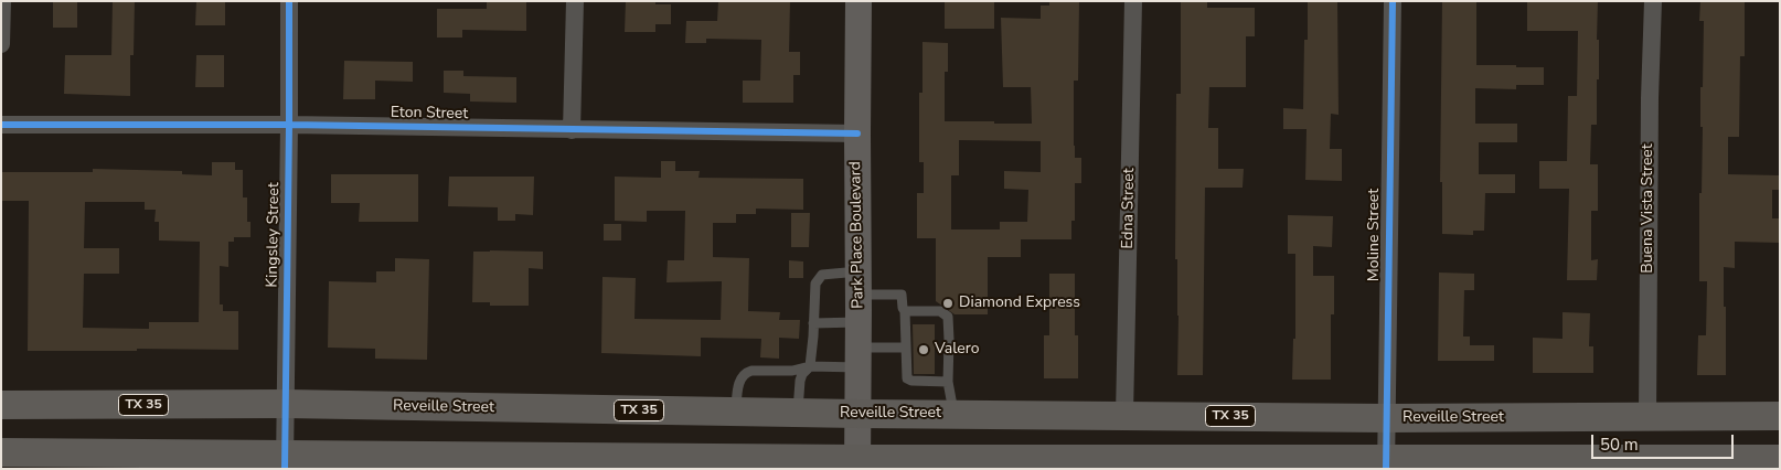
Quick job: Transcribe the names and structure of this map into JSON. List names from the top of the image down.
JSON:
{
  "streets": {
    "main road": ["Park Place Boulevard", "TX 35", "Reveille Street"],
    "street": [
      "Eton Street",
      "Edna Street",
      "Buena Vista Street",
      "Kingsley Street",
      "Moline Street"
    ]
  },
  "crossings": [
    ["Eton Street", "Kingsley Street"],
    ["Eton Street", "Park Place Boulevard"],
    ["Edna Street", "Reveille Street"],
    ["Buena Vista Street", "Reveille Street"],
    ["Kingsley Street", "Reveille Street"],
    ["Park Place Boulevard", "Reveille Street"],
    ["Moline Street", "Reveille Street"]
  ],
  "places": ["Diamond Express", "Valero"],
  "scale_bar": "50 m"
}
